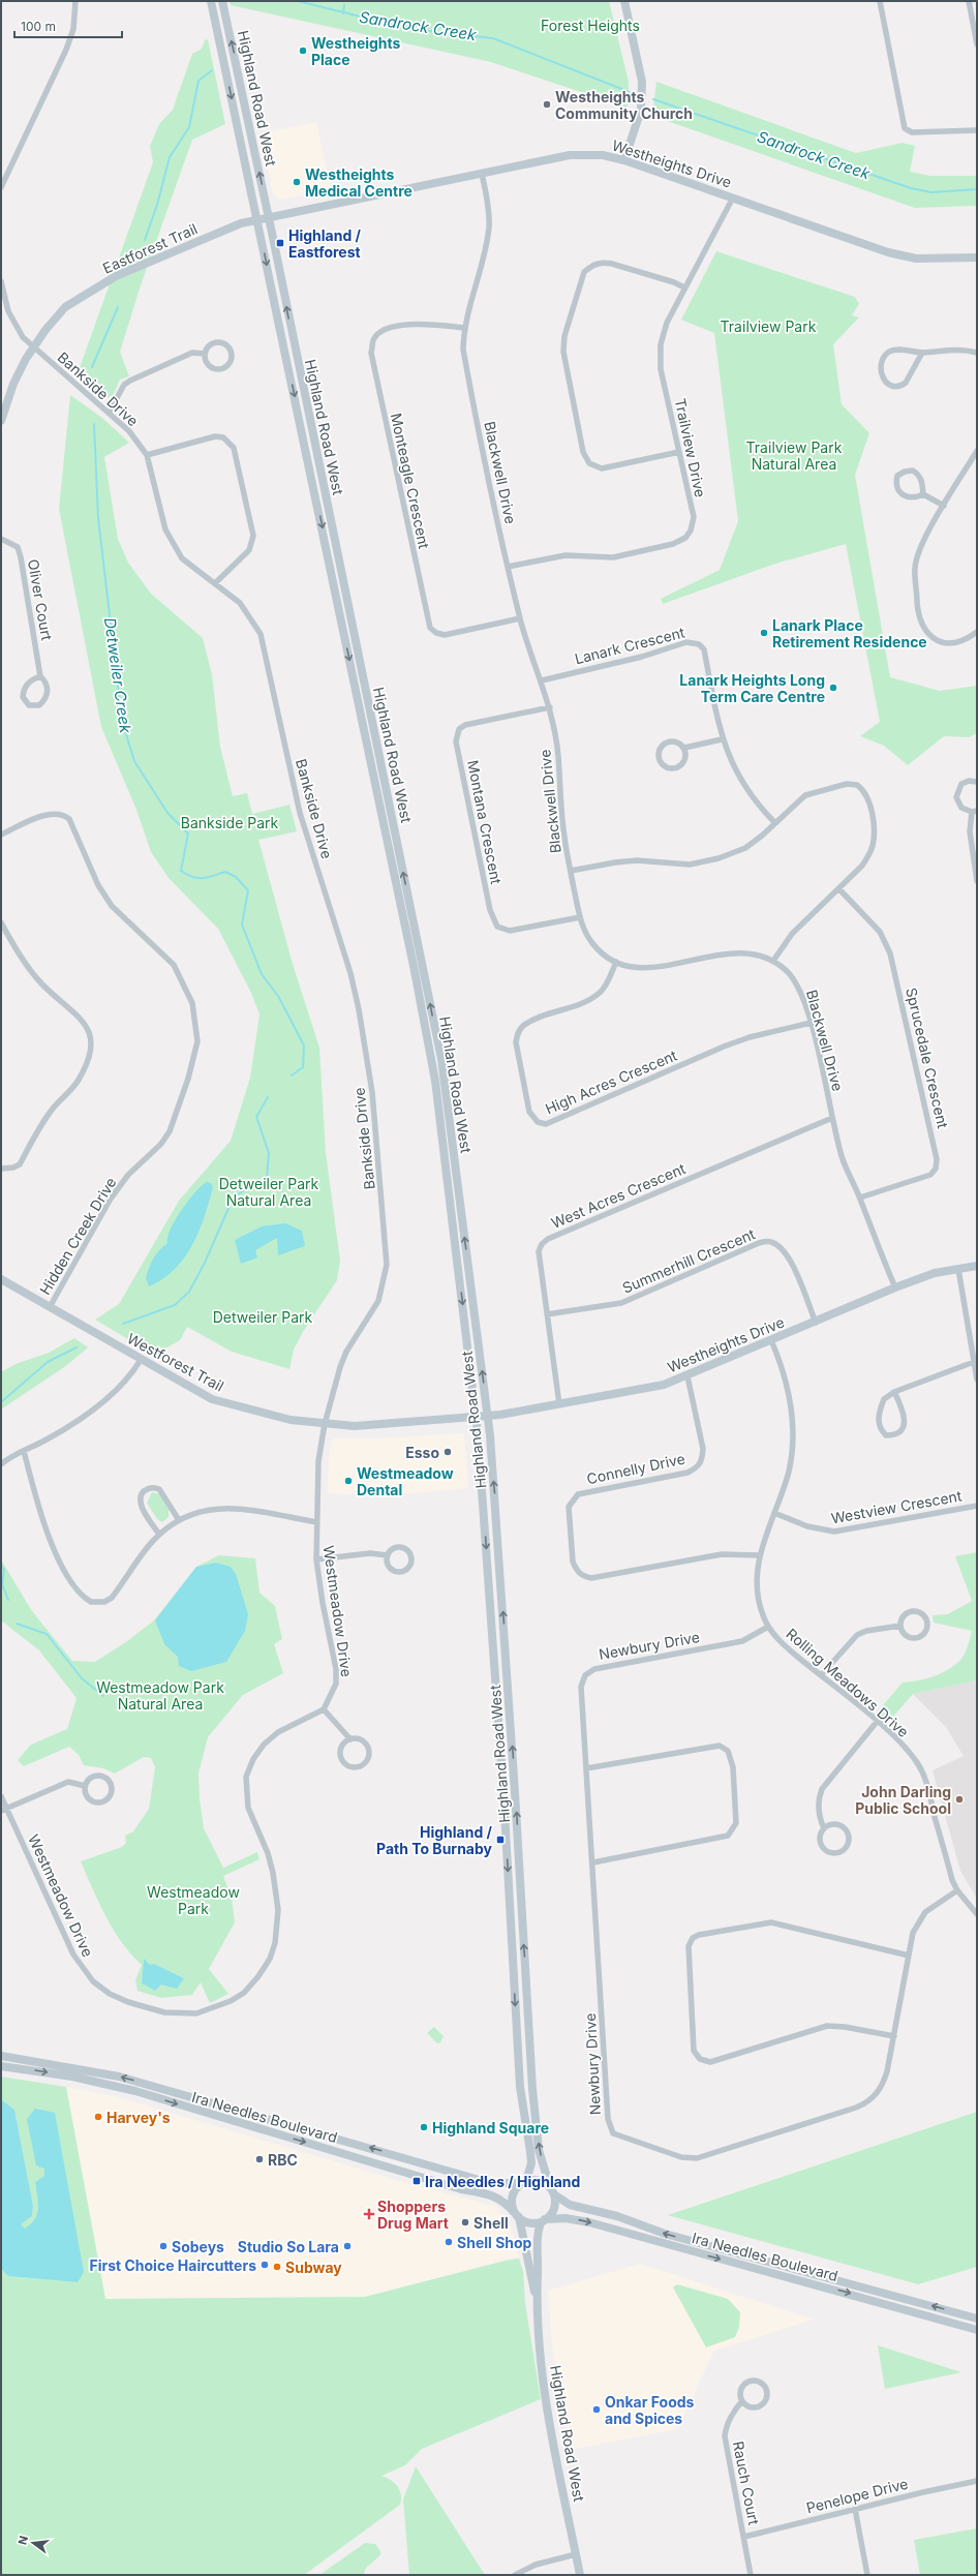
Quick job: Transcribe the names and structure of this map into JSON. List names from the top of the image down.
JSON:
{
  "streets": {
    "main road": [
      "Highland Road West",
      "Westheights Drive",
      "Eastforest Trail",
      "Westforest Trail",
      "Ira Needles Boulevard"
    ],
    "street": [
      "Bankside Drive",
      "Trailview Drive",
      "Blackwell Drive",
      "Monteagle Crescent",
      "Oliver Court",
      "Lanark Crescent",
      "Montana Crescent",
      "Sprucedale Crescent",
      "High Acres Crescent",
      "West Acres Crescent",
      "Hidden Creek Drive",
      "Summerhill Crescent",
      "Connelly Drive",
      "Westview Crescent",
      "Westmeadow Drive",
      "Newbury Drive",
      "Rolling Meadows Drive",
      "Rauch Court",
      "Penelope Drive"
    ]
  },
  "crossings": [
    ["Highland Road West", "Westheights Drive"],
    ["Highland Road West", "Eastforest Trail"],
    ["Highland Road West", "Westforest Trail"],
    ["Highland Road West", "Ira Needles Boulevard"],
    ["Westheights Drive", "Eastforest Trail"],
    ["Westheights Drive", "Trailview Drive"],
    ["Westheights Drive", "Blackwell Drive"],
    ["Westheights Drive", "West Acres Crescent"],
    ["Westheights Drive", "Summerhill Crescent"],
    ["Westheights Drive", "Westforest Trail"],
    ["Westheights Drive", "Connelly Drive"],
    ["Westheights Drive", "Rolling Meadows Drive"],
    ["Eastforest Trail", "Bankside Drive"],
    ["Bankside Drive", "Westforest Trail"],
    ["Bankside Drive", "Westmeadow Drive"],
    ["Trailview Drive", "Blackwell Drive"],
    ["Blackwell Drive", "Monteagle Crescent"],
    ["Blackwell Drive", "Lanark Crescent"],
    ["Blackwell Drive", "Montana Crescent"],
    ["Blackwell Drive", "Sprucedale Crescent"],
    ["Blackwell Drive", "High Acres Crescent"],
    ["Blackwell Drive", "West Acres Crescent"],
    ["West Acres Crescent", "Summerhill Crescent"],
    ["Hidden Creek Drive", "Westforest Trail"],
    ["Westforest Trail", "Westmeadow Drive"],
    ["Connelly Drive", "Rolling Meadows Drive"],
    ["Westview Crescent", "Rolling Meadows Drive"],
    ["Newbury Drive", "Rolling Meadows Drive"],
    ["Rauch Court", "Penelope Drive"]
  ],
  "water": ["Sandrock Creek", "Detweiler Creek"],
  "parks": [
    "Forest Heights",
    "Trailview Park",
    "Trailview Park Natural Area",
    "Bankside Park",
    "Detweiler Park Natural Area",
    "Detweiler Park",
    "Westmeadow Park Natural Area",
    "Westmeadow Park"
  ],
  "places": {
    "other": [
      "Westheights Place",
      "Westheights Community Church",
      "Westheights Medical Centre",
      "Lanark Place Retirement Residence",
      "Lanark Heights Long Term Care Centre",
      "Esso",
      "Westmeadow Dental",
      "John Darling Public School",
      "Harvey's",
      "Highland Square",
      "RBC",
      "Shell",
      "Shell Shop",
      "Sobeys",
      "Studio So Lara",
      "First Choice Haircutters",
      "Subway",
      "Onkar Foods and Spices"
    ],
    "transit": ["Highland / Eastforest", "Highland / Path To Burnaby", "Ira Needles / Highland"],
    "health": ["Shoppers Drug Mart"]
  },
  "scale_bar": "100 m",
  "north": "left"
}
